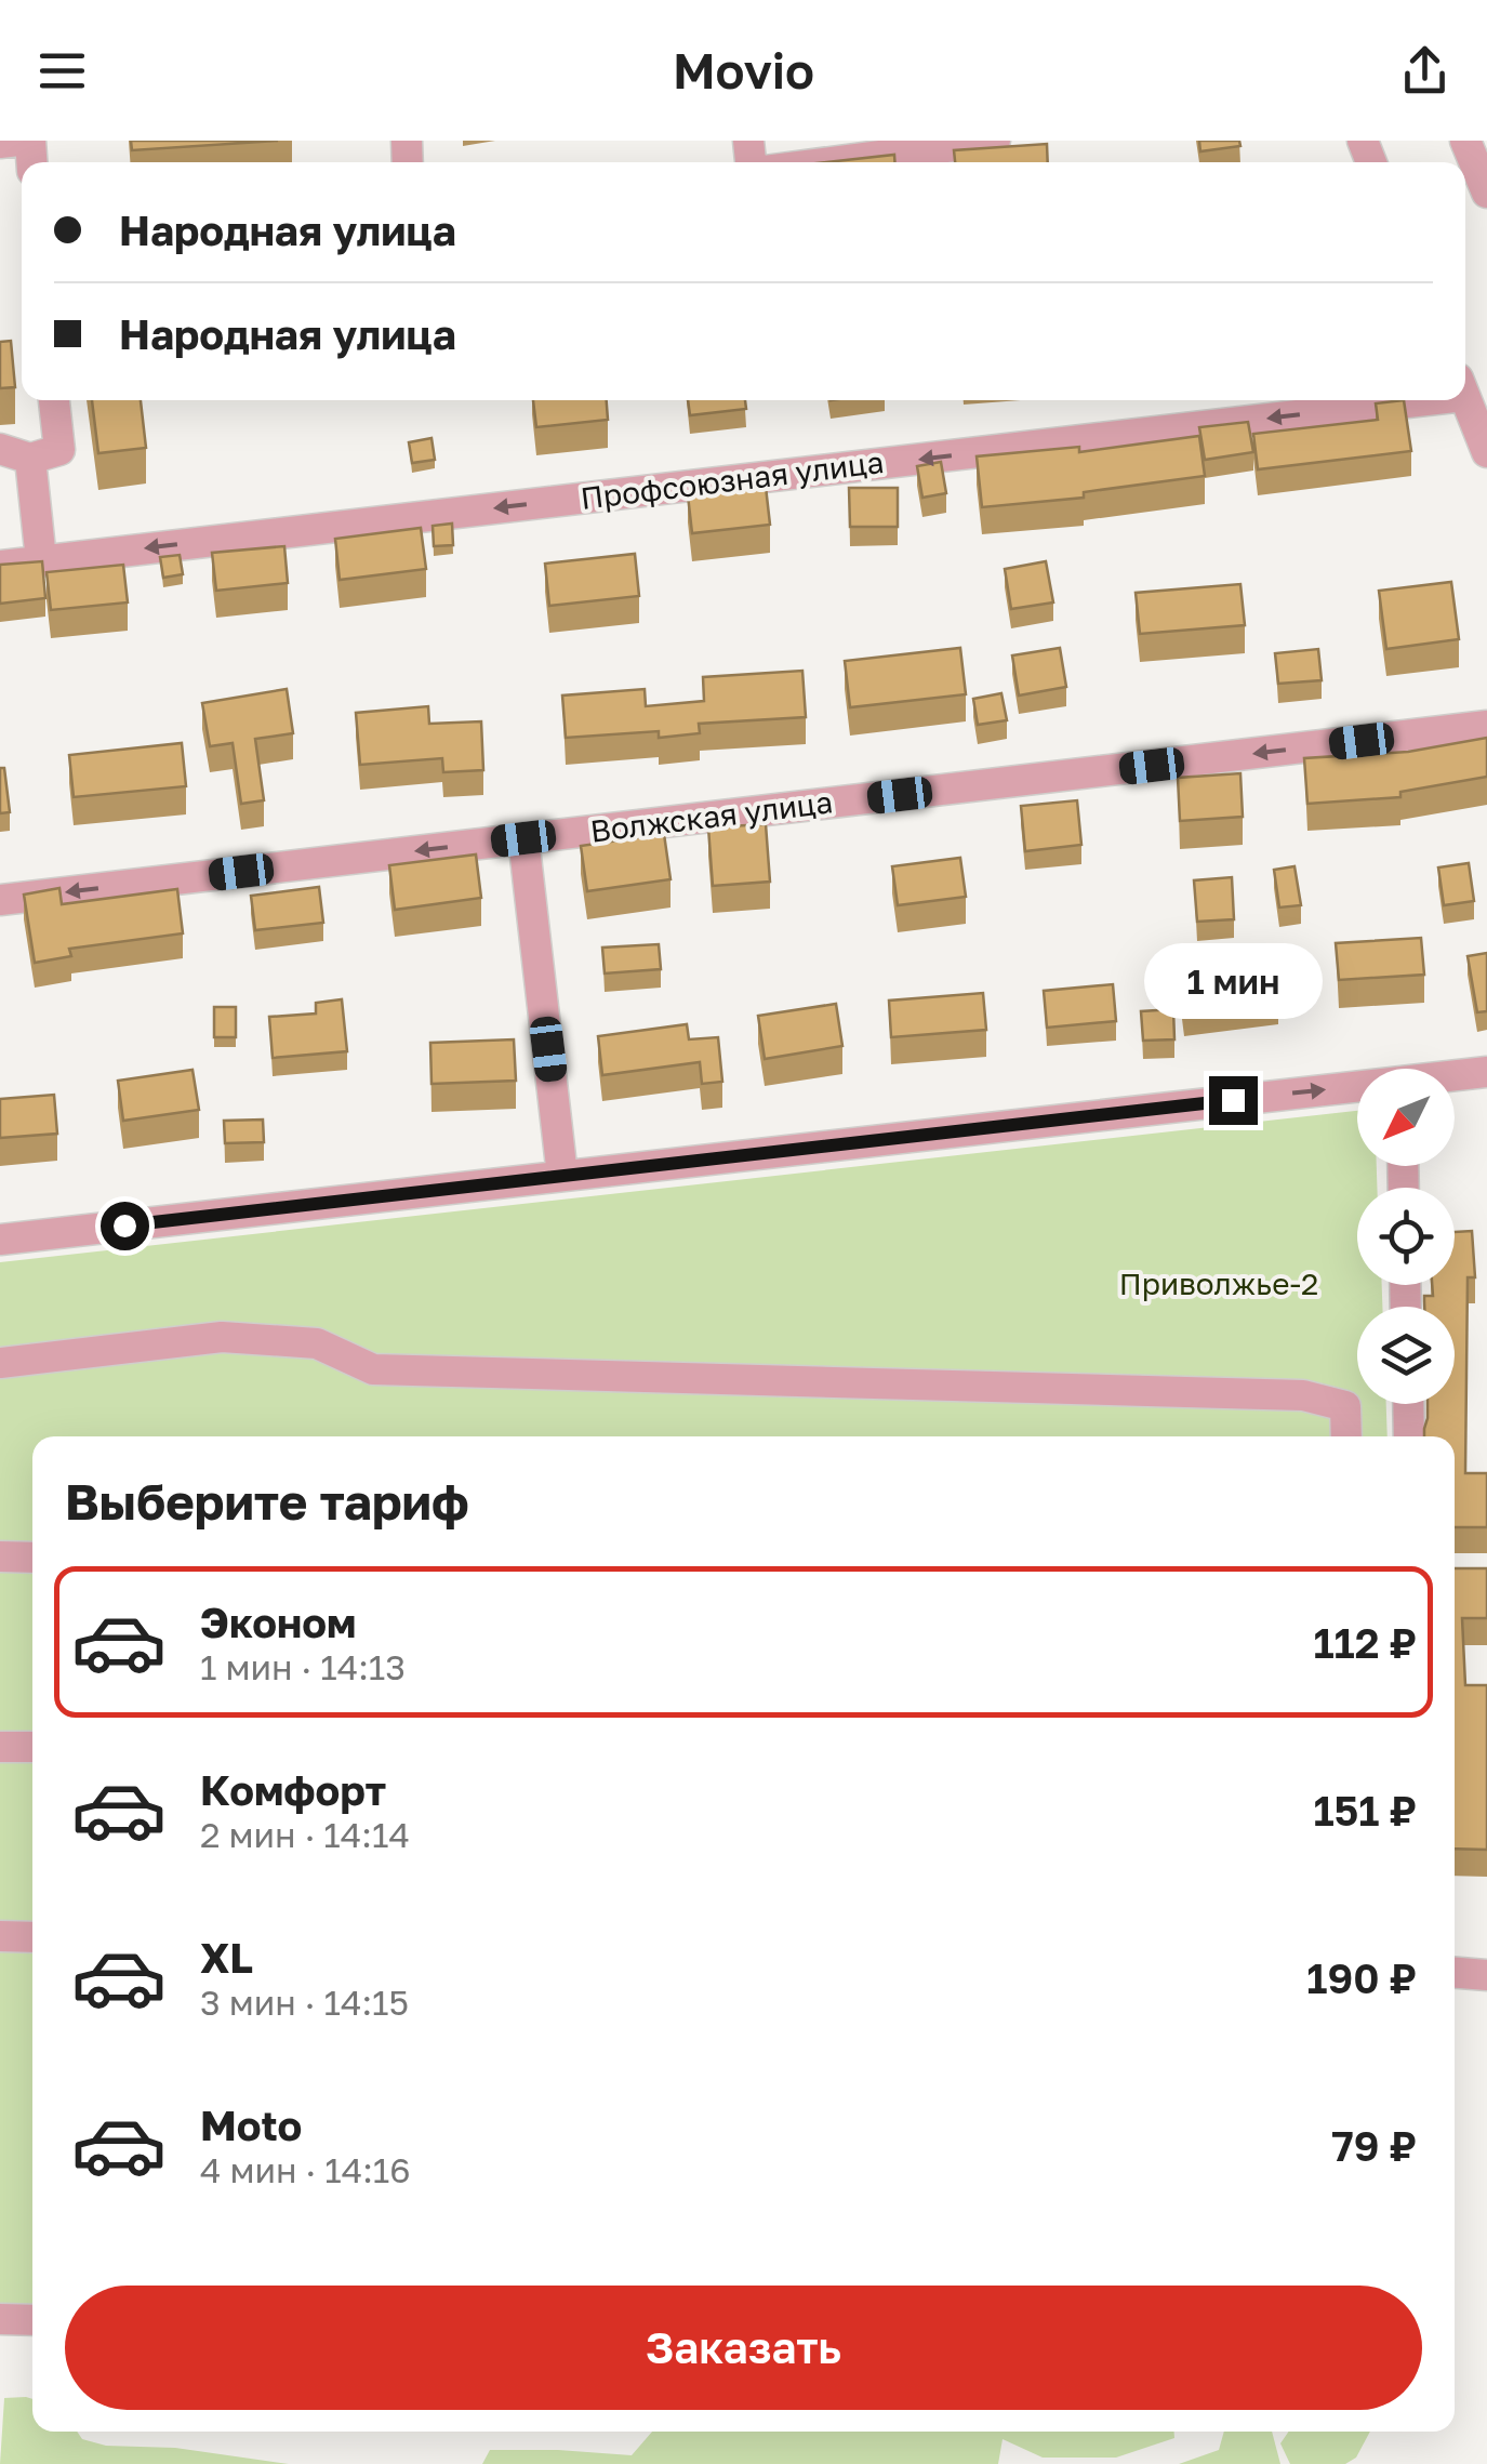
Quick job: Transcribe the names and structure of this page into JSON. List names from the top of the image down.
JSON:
{
  "streets": {
    "street": ["Профсоюзная улица", "Волжская улица"]
  },
  "one_way": ["Профсоюзная улица", "Волжская улица"],
  "parks": ["Приволжье-2"],
  "north": "bottom left",
  "page": {
    "header": "Movio",
    "banner": ["Народная улица", "Народная улица"],
    "bubble": "1 мин",
    "heading": "Выберите тариф",
    "list": [
      {
        "name": "Эконом",
        "note": "1 мин · 14:13",
        "value": "112 ₽"
      },
      {
        "name": "Комфорт",
        "note": "2 мин · 14:14",
        "value": "151 ₽"
      },
      {
        "name": "XL",
        "note": "3 мин · 14:15",
        "value": "190 ₽"
      },
      {
        "name": "Moto",
        "note": "4 мин · 14:16",
        "value": "79 ₽"
      }
    ],
    "buttons": "Заказать"
  }
}
